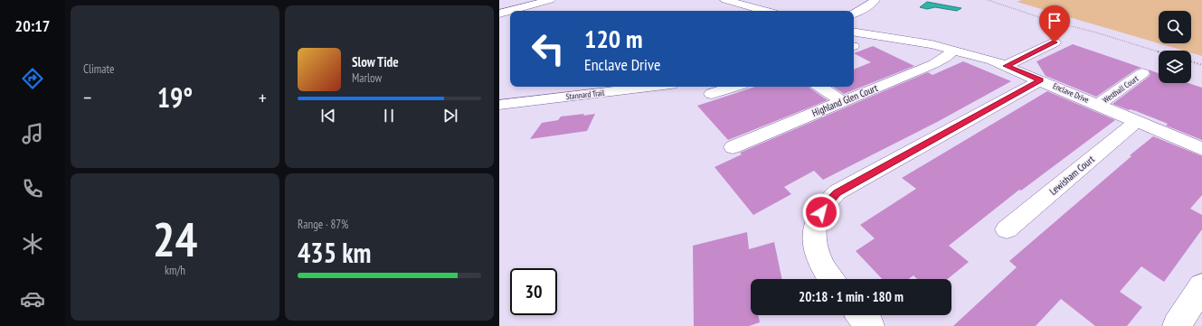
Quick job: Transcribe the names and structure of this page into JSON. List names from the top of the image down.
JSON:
{
  "streets": {
    "street": [
      "Westhall Court",
      "Enclave Drive",
      "Stannard Trail",
      "Highland Glen Court",
      "Lewisham Court"
    ]
  },
  "crossings": [
    ["Westhall Court", "Enclave Drive"],
    ["Enclave Drive", "Highland Glen Court"],
    ["Enclave Drive", "Lewisham Court"]
  ],
  "page": {
    "tabs": "20:17",
    "tile": [
      "Climate",
      ["24", "km/h"],
      ["Range · 87%", "435 km"]
    ],
    "turn": ["120 m", "Enclave Drive"],
    "song": ["Slow Tide", "Marlow"],
    "heat": ["−", "19°", "+"],
    "limit": "30",
    "trip": "20:18 · 1 min · 180 m"
  }
}
